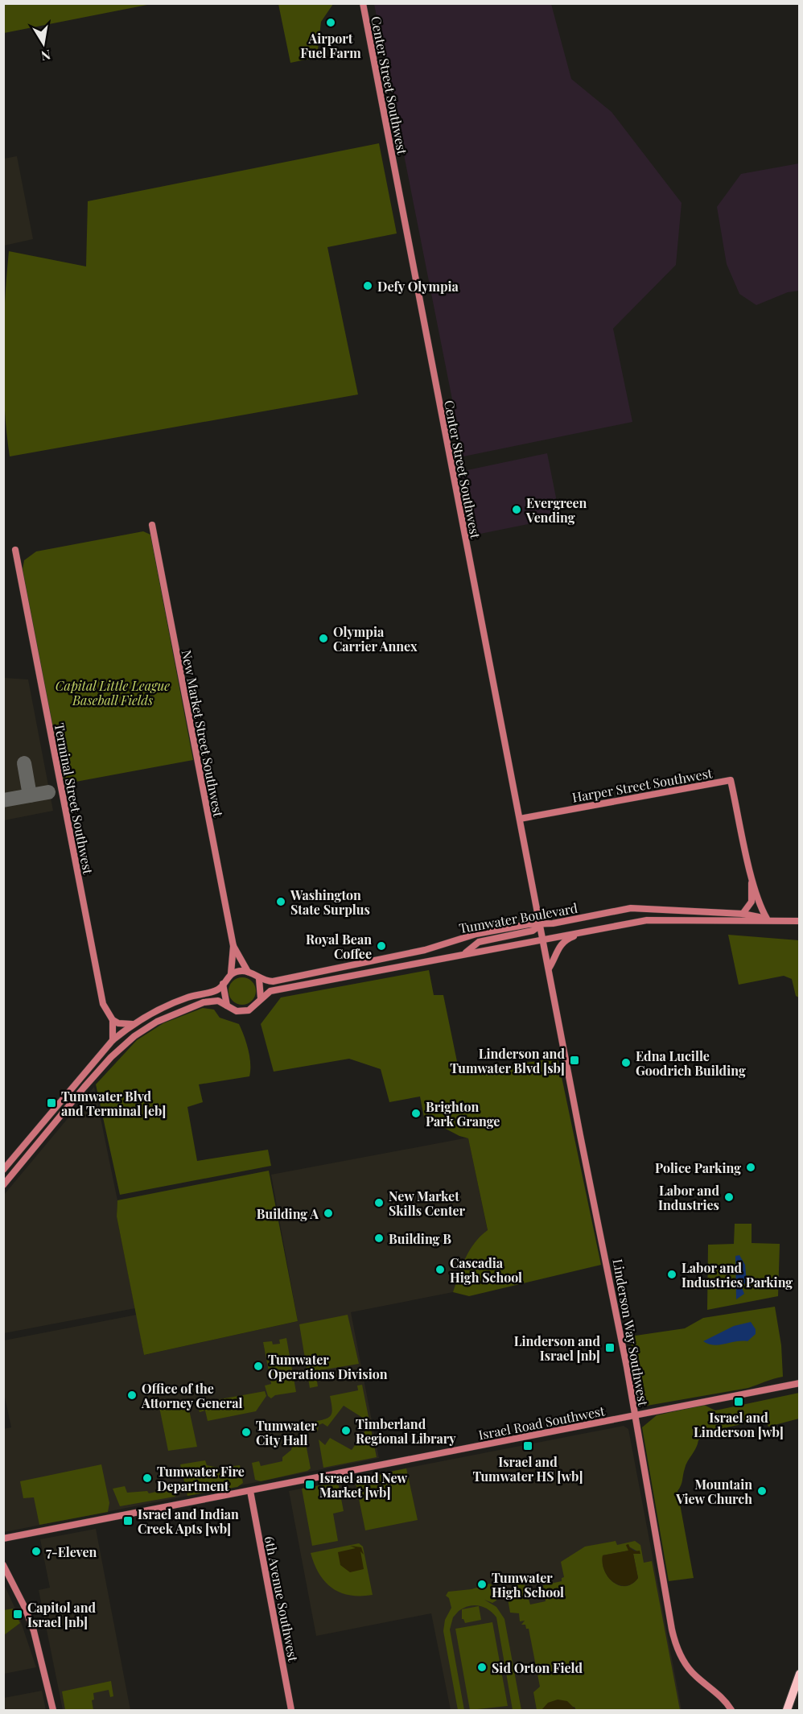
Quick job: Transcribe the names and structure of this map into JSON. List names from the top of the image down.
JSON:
{
  "streets": {
    "street": [
      "Center Street Southwest",
      "New Market Street Southwest",
      "Harper Street Southwest",
      "Terminal Street Southwest",
      "Tumwater Boulevard",
      "Linderson Way Southwest",
      "Israel Road Southwest",
      "6th Avenue Southwest"
    ]
  },
  "crossings": [
    ["Center Street Southwest", "Harper Street Southwest"],
    ["Center Street Southwest", "Tumwater Boulevard"],
    ["Center Street Southwest", "Linderson Way Southwest"],
    ["New Market Street Southwest", "Tumwater Boulevard"],
    ["Harper Street Southwest", "Tumwater Boulevard"],
    ["Tumwater Boulevard", "Linderson Way Southwest"],
    ["Linderson Way Southwest", "Israel Road Southwest"],
    ["Israel Road Southwest", "6th Avenue Southwest"]
  ],
  "parks": ["Capital Little League Baseball Fields"],
  "places": {
    "other": [
      "Airport Fuel Farm",
      "Defy Olympia",
      "Evergreen Vending",
      "Olympia Carrier Annex",
      "Washington State Surplus",
      "Royal Bean Coffee",
      "Edna Lucille Goodrich Building",
      "Brighton Park Grange",
      "Police Parking",
      "Labor and Industries",
      "New Market Skills Center",
      "Building A",
      "Building B",
      "Cascadia High School",
      "Labor and Industries Parking",
      "Tumwater Operations Division",
      "Office of the Attorney General",
      "Timberland Regional Library",
      "Tumwater City Hall",
      "Tumwater Fire Department",
      "Mountain View Church",
      "7-Eleven",
      "Tumwater High School",
      "Sid Orton Field"
    ],
    "transit": [
      "Linderson and Tumwater Blvd [sb]",
      "Tumwater Blvd and Terminal [eb]",
      "Linderson and Israel [nb]",
      "Israel and Linderson [wb]",
      "Israel and Tumwater HS [wb]",
      "Israel and New Market [wb]",
      "Israel and Indian Creek Apts [wb]",
      "Capitol and Israel [nb]"
    ]
  },
  "north": "bottom"
}
